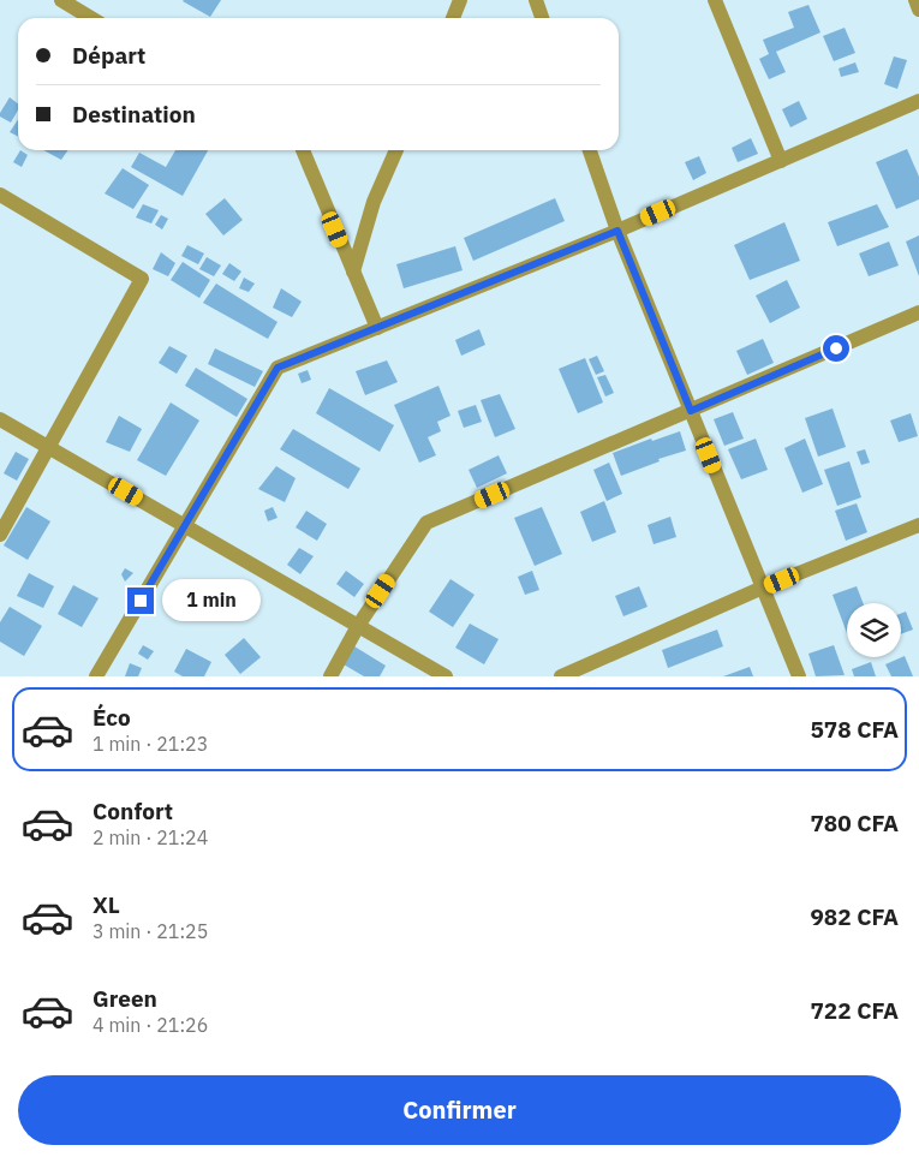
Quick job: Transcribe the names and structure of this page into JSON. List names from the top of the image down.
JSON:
{
  "page": {
    "banner": ["Départ", "Destination"],
    "bubble": "1 min",
    "list": [
      {
        "name": "Éco",
        "note": "1 min · 21:23",
        "value": "578 CFA"
      },
      {
        "name": "Confort",
        "note": "2 min · 21:24",
        "value": "780 CFA"
      },
      {
        "name": "XL",
        "note": "3 min · 21:25",
        "value": "982 CFA"
      },
      {
        "name": "Green",
        "note": "4 min · 21:26",
        "value": "722 CFA"
      }
    ],
    "buttons": "Confirmer"
  }
}
